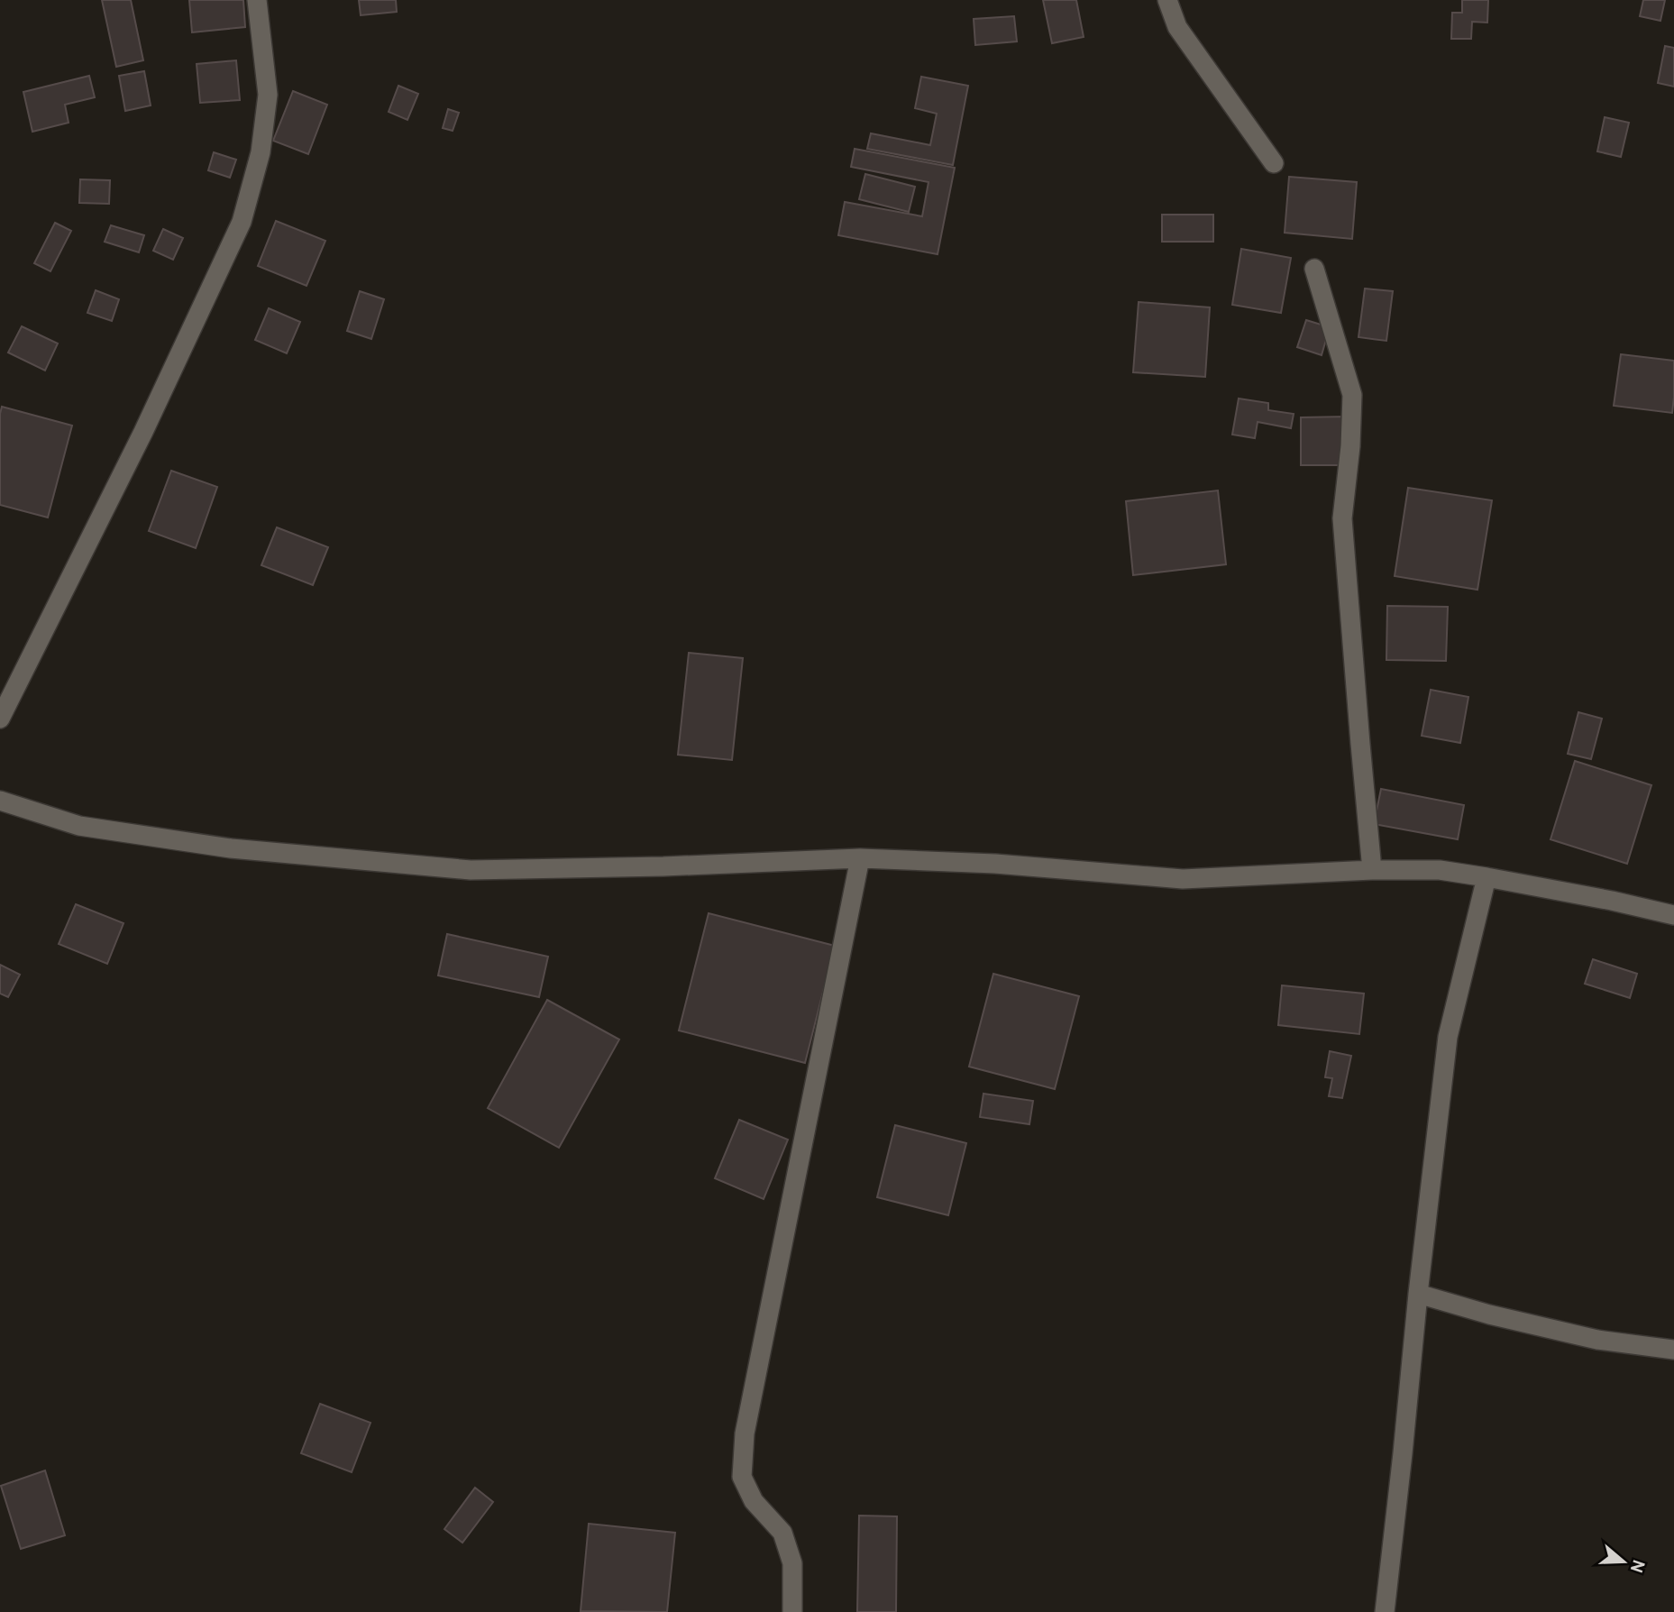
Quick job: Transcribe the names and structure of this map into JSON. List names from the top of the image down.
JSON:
{
  "north": "right"
}
